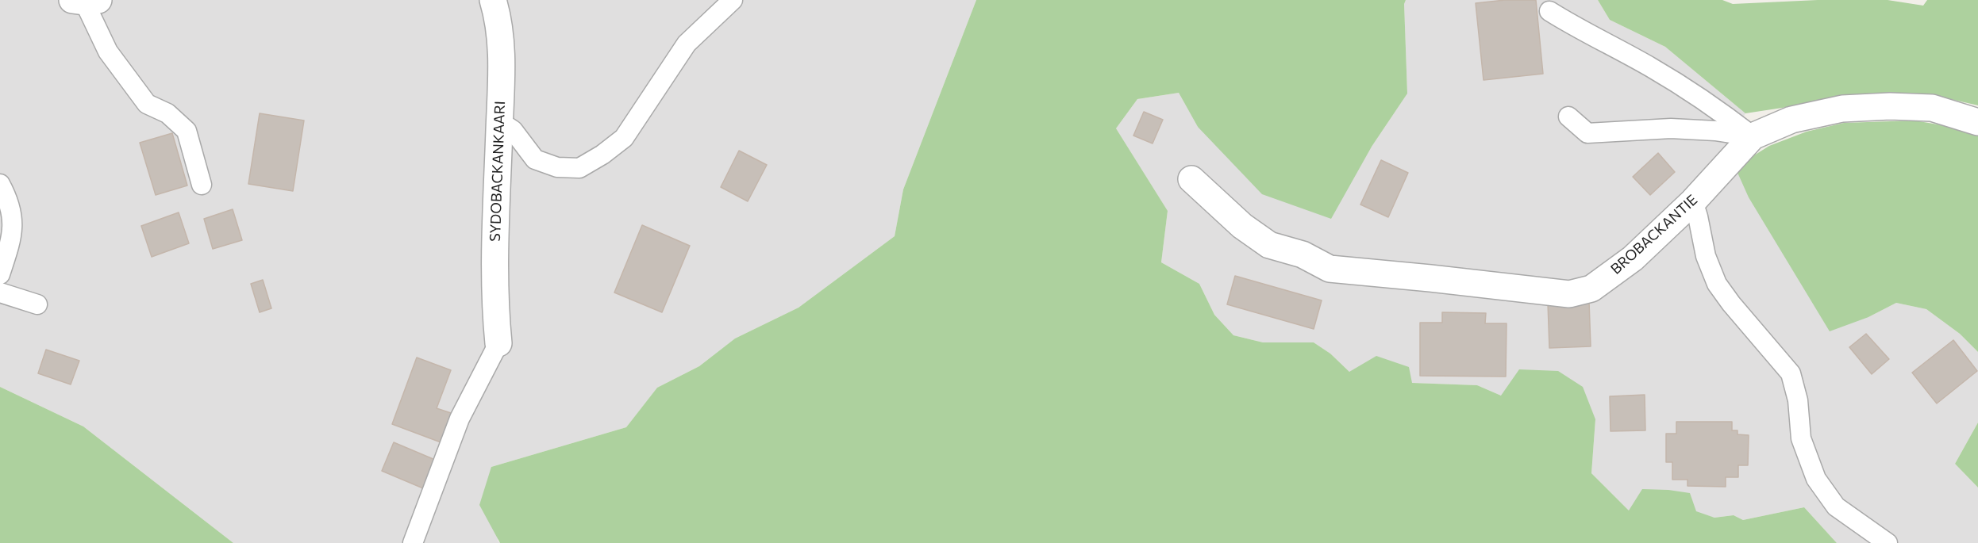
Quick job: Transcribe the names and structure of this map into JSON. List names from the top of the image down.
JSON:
{
  "streets": {
    "street": ["SYDOBACKANKAARI", "BROBACKANTIE"]
  }
}
